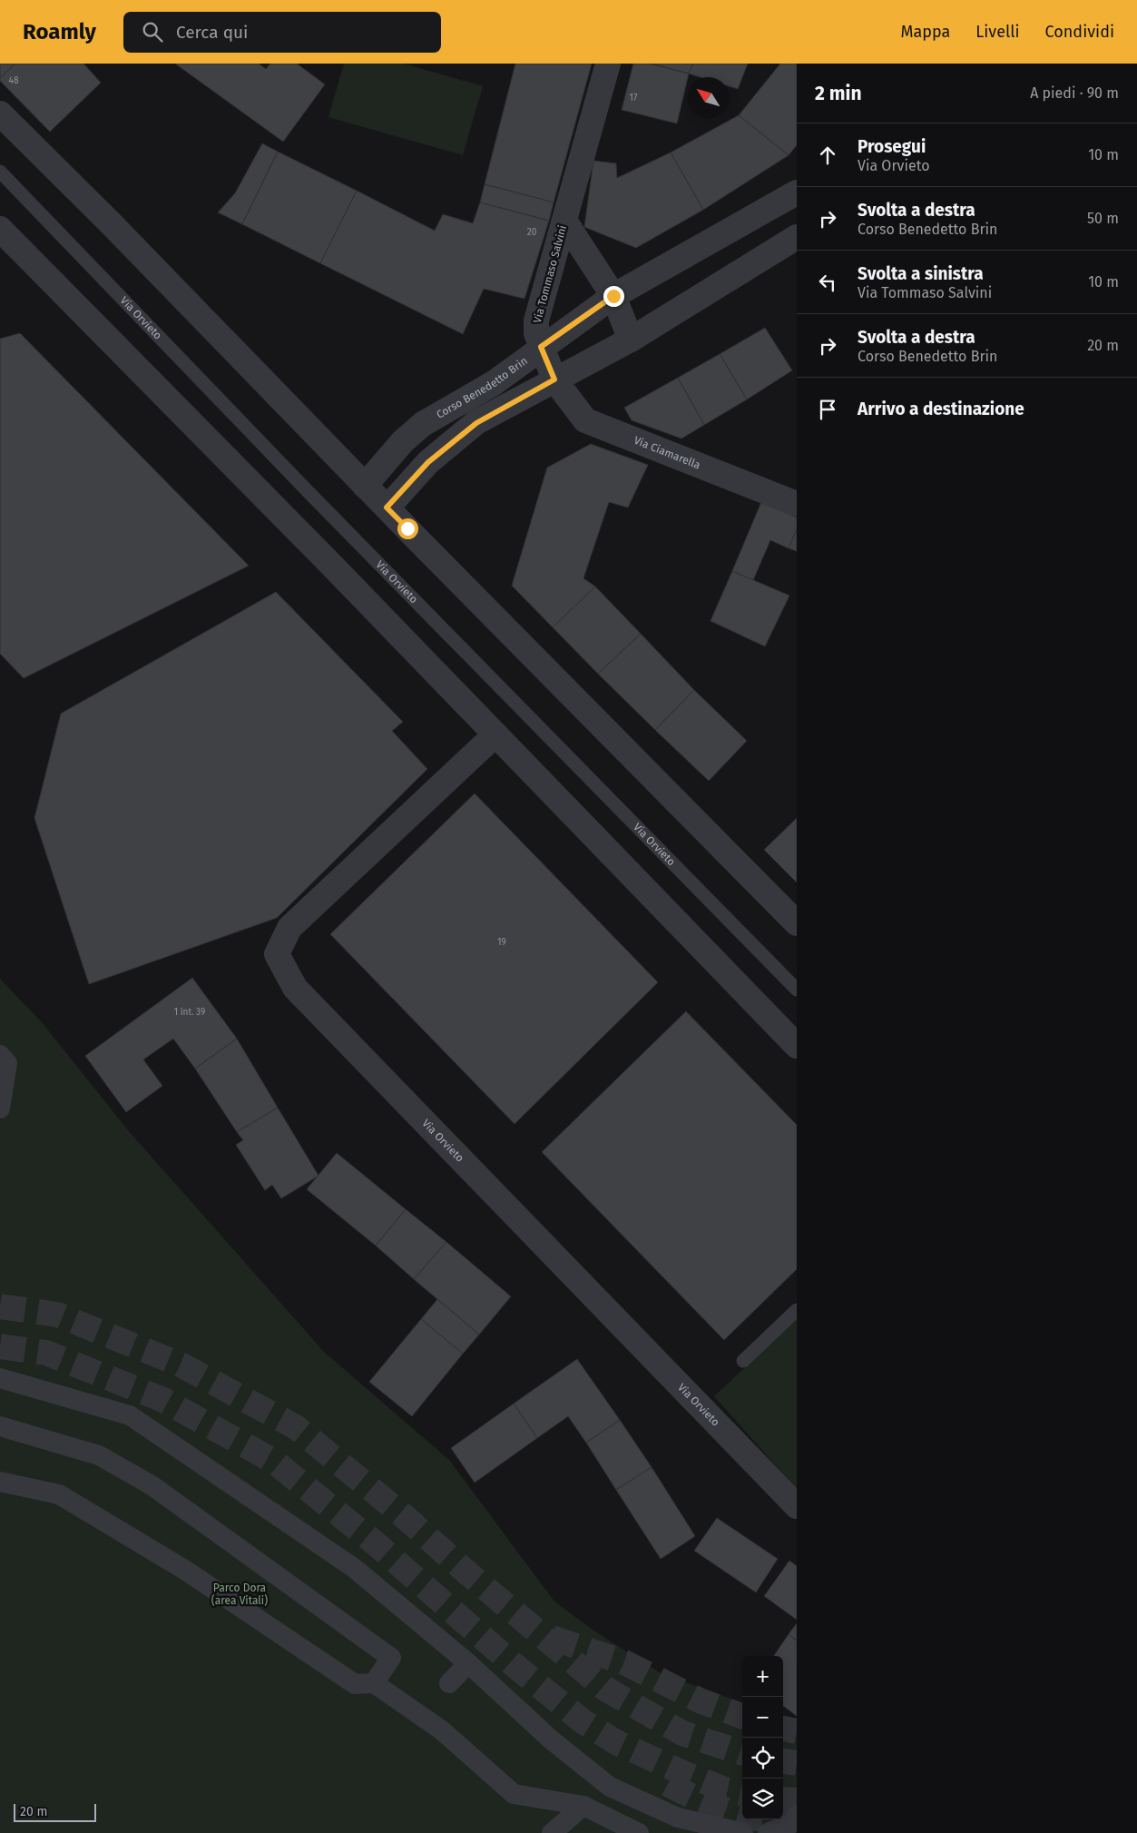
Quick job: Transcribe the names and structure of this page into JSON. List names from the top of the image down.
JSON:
{
  "streets": {
    "street": [
      "Via Tommaso Salvini",
      "Via Orvieto",
      "Corso Benedetto Brin",
      "Via Ciamarella"
    ]
  },
  "crossings": [
    ["Via Tommaso Salvini", "Corso Benedetto Brin"],
    ["Via Tommaso Salvini", "Via Ciamarella"]
  ],
  "parks": ["Parco Dora (area Vitali)"],
  "house_numbers": [
    "48",
    "17",
    "20",
    "19",
    "1 int. 39"
  ],
  "scale_bar": "20 m",
  "north": "top left",
  "page": {
    "header": "Roamly",
    "search": "Cerca qui",
    "nav": ["Mappa", "Livelli", "Condividi"],
    "heading": ["2 min", "A piedi · 90 m"],
    "list": [
      ["Prosegui", "Via Orvieto", "10 m"],
      ["Svolta a destra", "Corso Benedetto Brin", "50 m"],
      ["Svolta a sinistra", "Via Tommaso Salvini", "10 m"],
      ["Svolta a destra", "Corso Benedetto Brin", "20 m"],
      "Arrivo a destinazione"
    ],
    "map_buttons": ["+", "−"],
    "scale": "20 m"
  }
}
